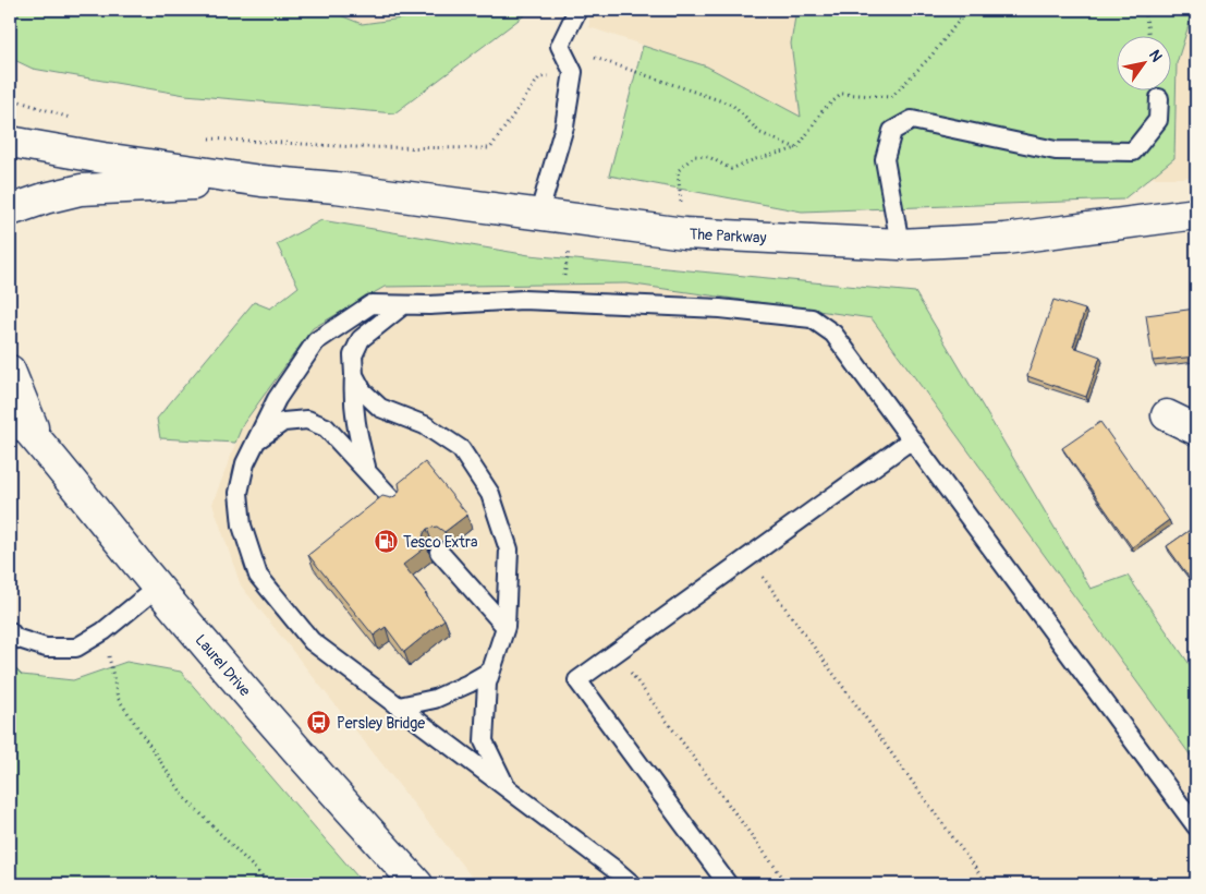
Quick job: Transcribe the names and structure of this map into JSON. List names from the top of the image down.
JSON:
{
  "streets": {
    "main road": ["The Parkway", "Laurel Drive"]
  },
  "places": {
    "fuel station": ["Tesco Extra"],
    "bus stop": ["Persley Bridge"]
  },
  "north": "top right"
}
